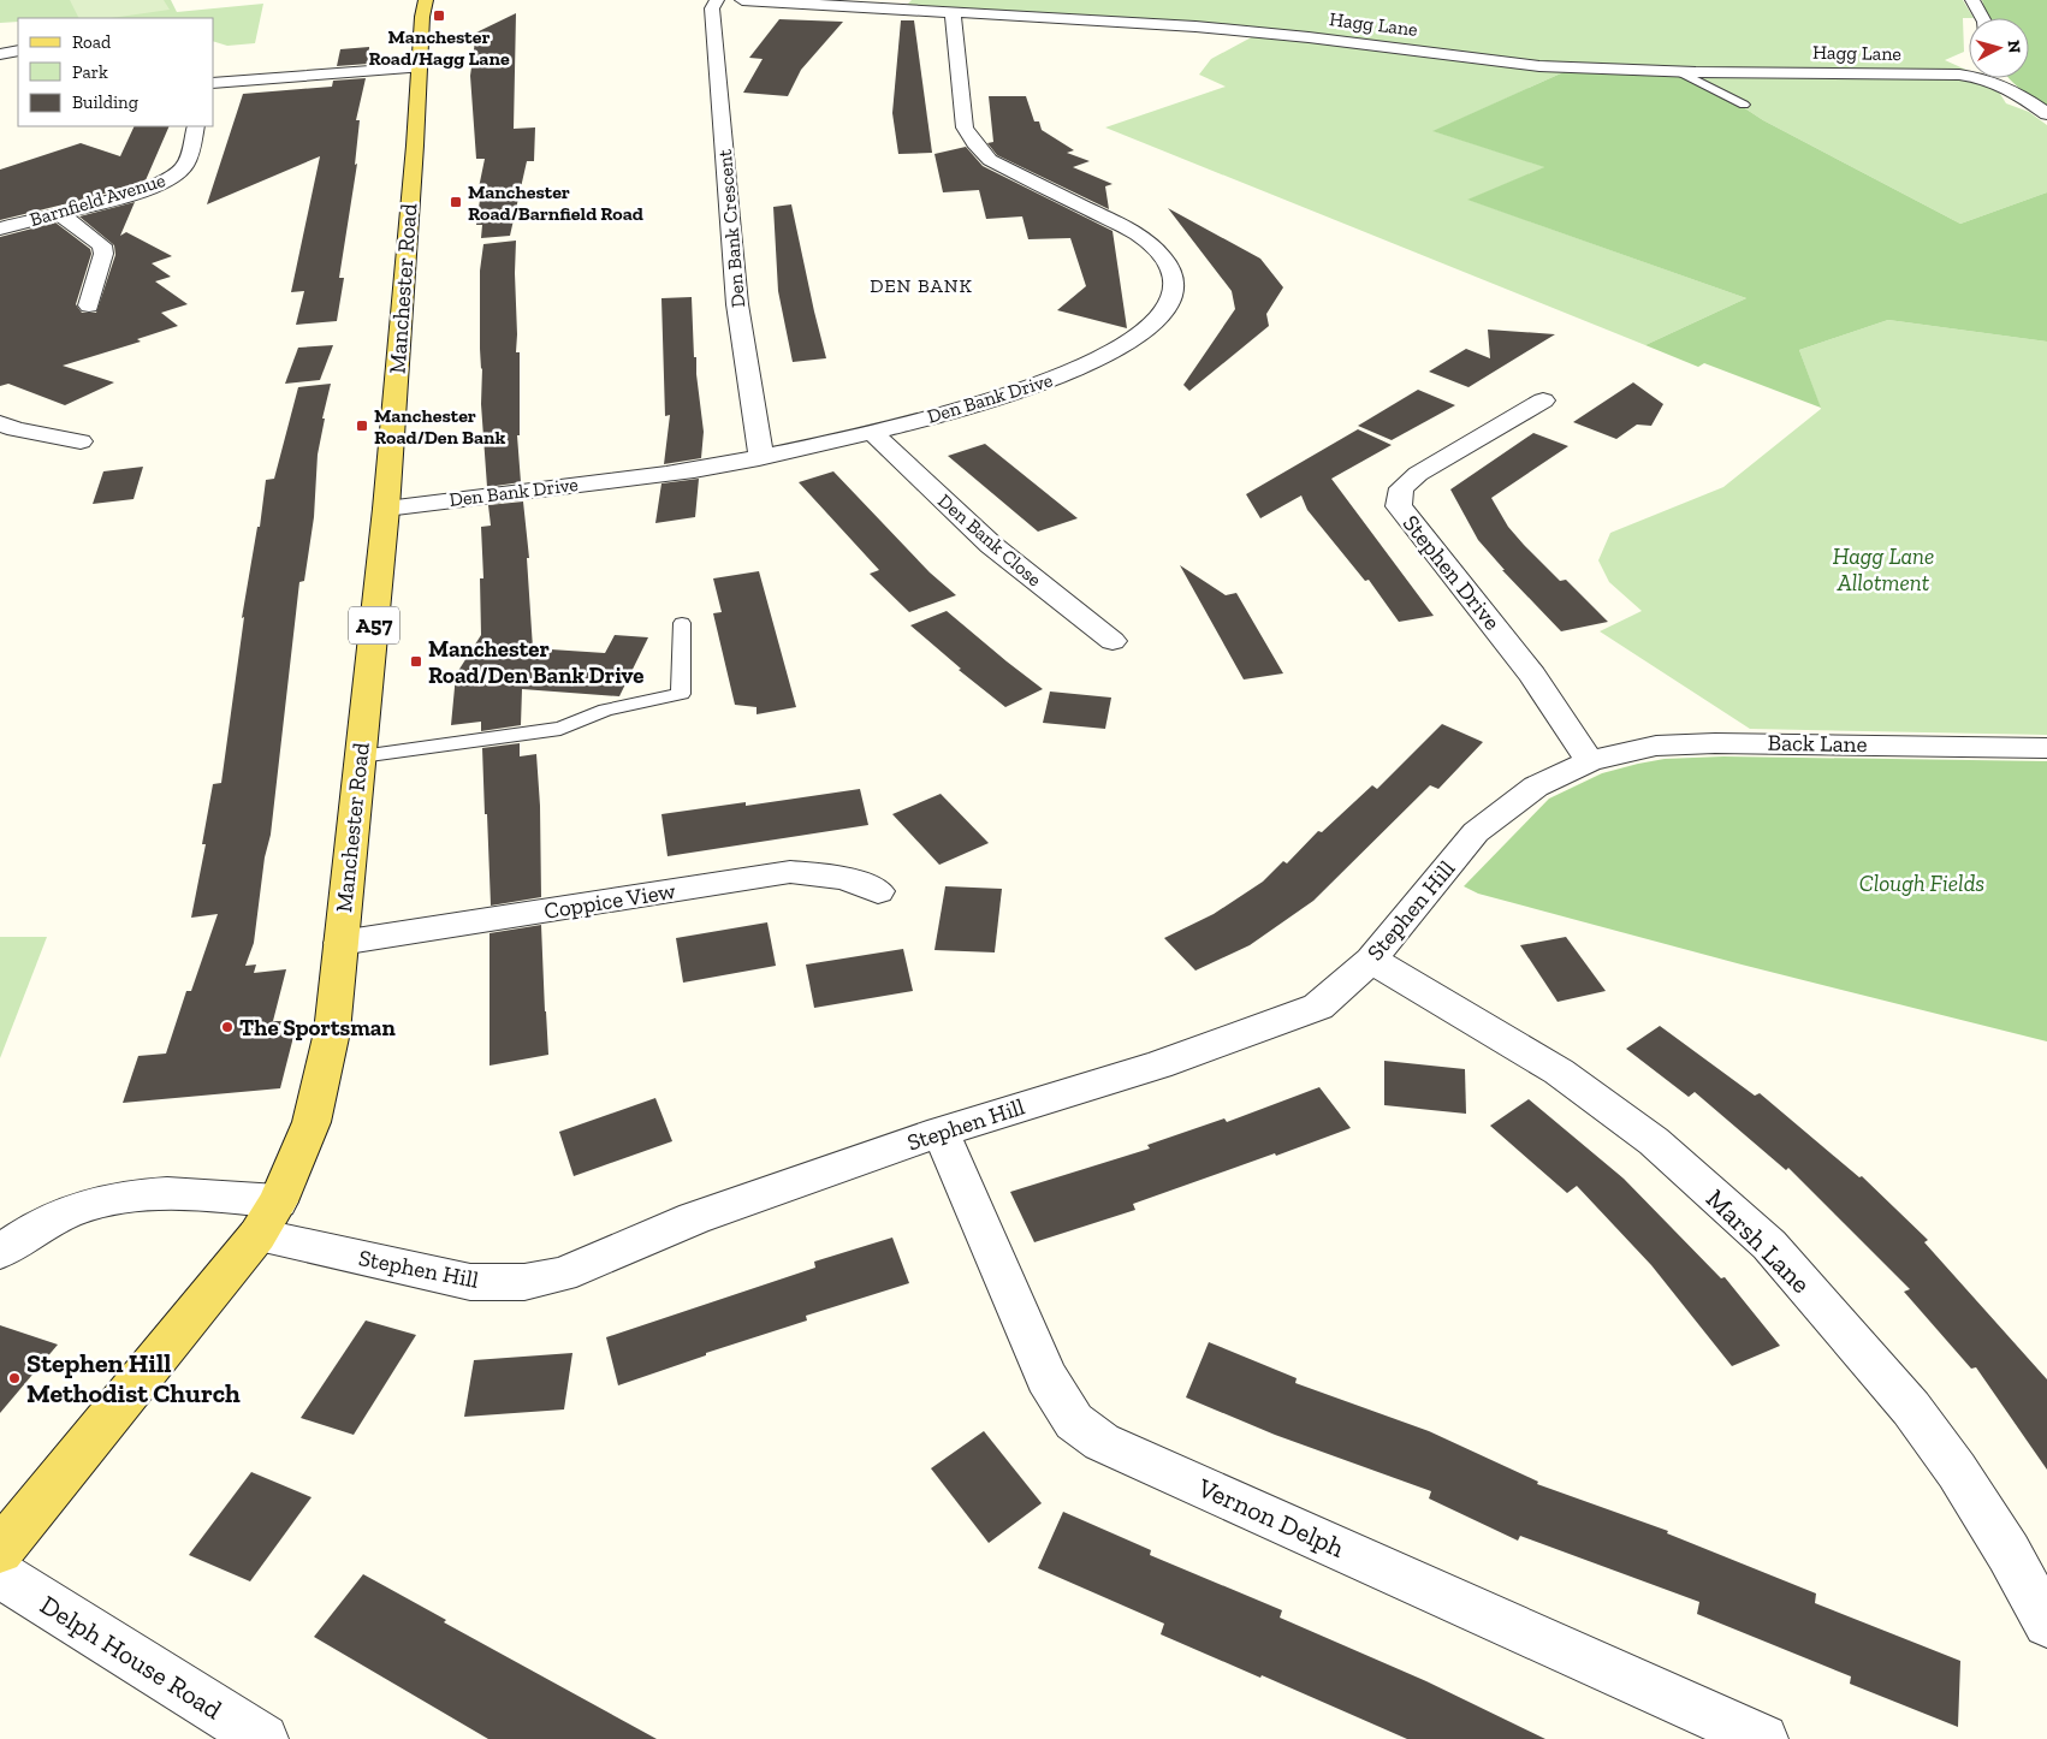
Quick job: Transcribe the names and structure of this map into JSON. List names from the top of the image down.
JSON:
{
  "streets": {
    "main road": ["Manchester Road", "A57"],
    "street": [
      "Hagg Lane",
      "Barnfield Avenue",
      "Den Bank Crescent",
      "Den Bank Drive",
      "Den Bank Close",
      "Stephen Drive",
      "Back Lane",
      "Coppice View",
      "Stephen Hill",
      "Marsh Lane",
      "Vernon Delph",
      "Delph House Road"
    ]
  },
  "crossings": [
    ["Hagg Lane", "Den Bank Drive"],
    ["Den Bank Crescent", "Den Bank Drive"],
    ["Manchester Road", "Den Bank Drive"],
    ["Manchester Road", "Coppice View"],
    ["Manchester Road", "Stephen Hill"],
    ["Den Bank Drive", "Den Bank Close"],
    ["Stephen Drive", "Back Lane"],
    ["Stephen Drive", "Stephen Hill"],
    ["Back Lane", "Stephen Hill"],
    ["Stephen Hill", "Marsh Lane"],
    ["Stephen Hill", "Vernon Delph"]
  ],
  "districts": ["DEN BANK"],
  "parks": ["Hagg Lane Allotment", "Clough Fields"],
  "places": {
    "transit": [
      "Manchester Road/Hagg Lane",
      "Manchester Road/Barnfield Road",
      "Manchester Road/Den Bank",
      "Manchester Road/Den Bank Drive"
    ],
    "other": ["The Sportsman", "Stephen Hill Methodist Church"]
  },
  "legend": ["Road", "Park", "Building"],
  "north": "right"
}
